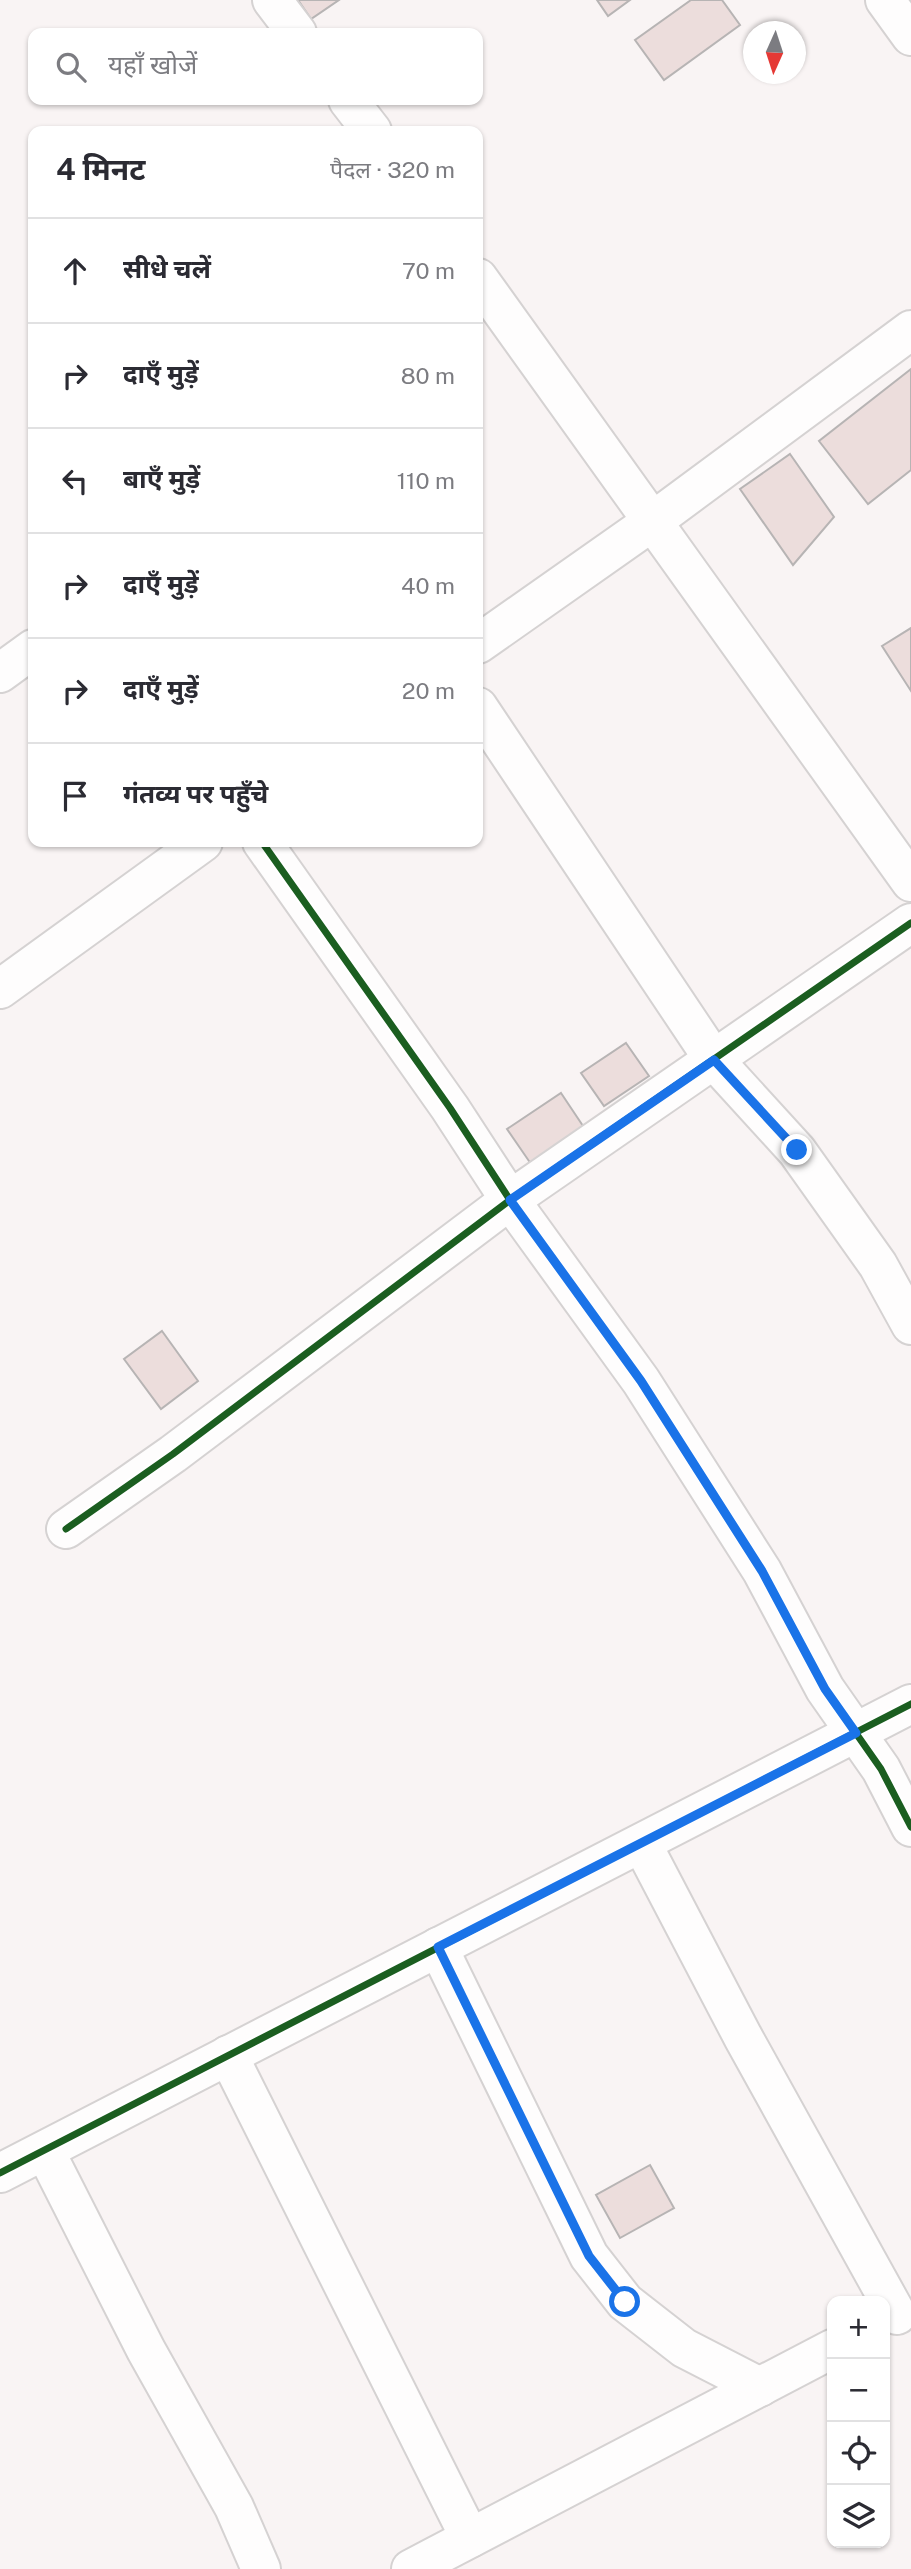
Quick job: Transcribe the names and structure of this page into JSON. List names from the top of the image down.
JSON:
{
  "north": "bottom",
  "page": {
    "search": "यहाँ खोजें",
    "heading": ["4 मिनट", "पैदल · 320 m"],
    "list": [
      ["सीधे चलें", "70 m"],
      ["दाएँ मुड़ें", "80 m"],
      ["बाएँ मुड़ें", "110 m"],
      ["दाएँ मुड़ें", "40 m"],
      ["दाएँ मुड़ें", "20 m"],
      "गंतव्य पर पहुँचे"
    ],
    "map_buttons": ["+", "−"]
  }
}
